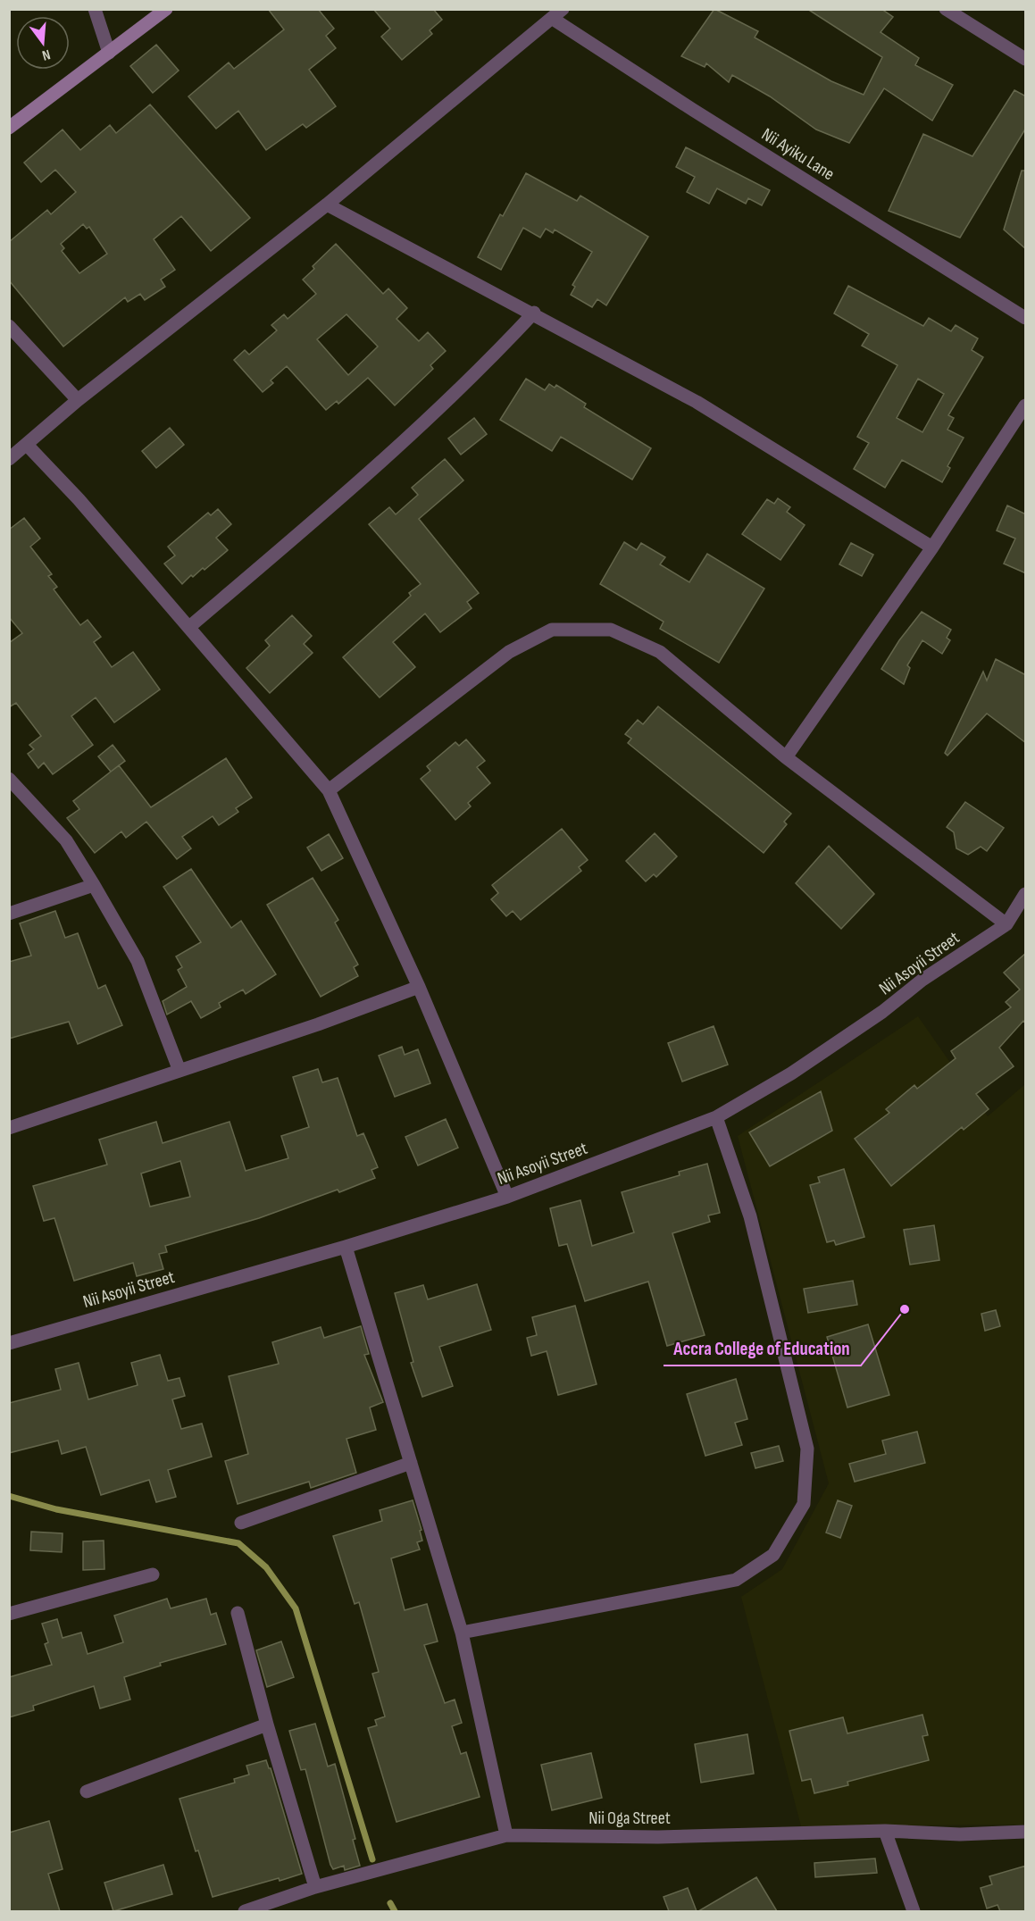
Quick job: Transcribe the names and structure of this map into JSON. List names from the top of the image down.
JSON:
{
  "streets": {
    "street": ["Nii Ayiku Lane", "Nii Asoyii Street", "Nii Oga Street"]
  },
  "places": ["Accra College of Education"],
  "north": "bottom"
}
